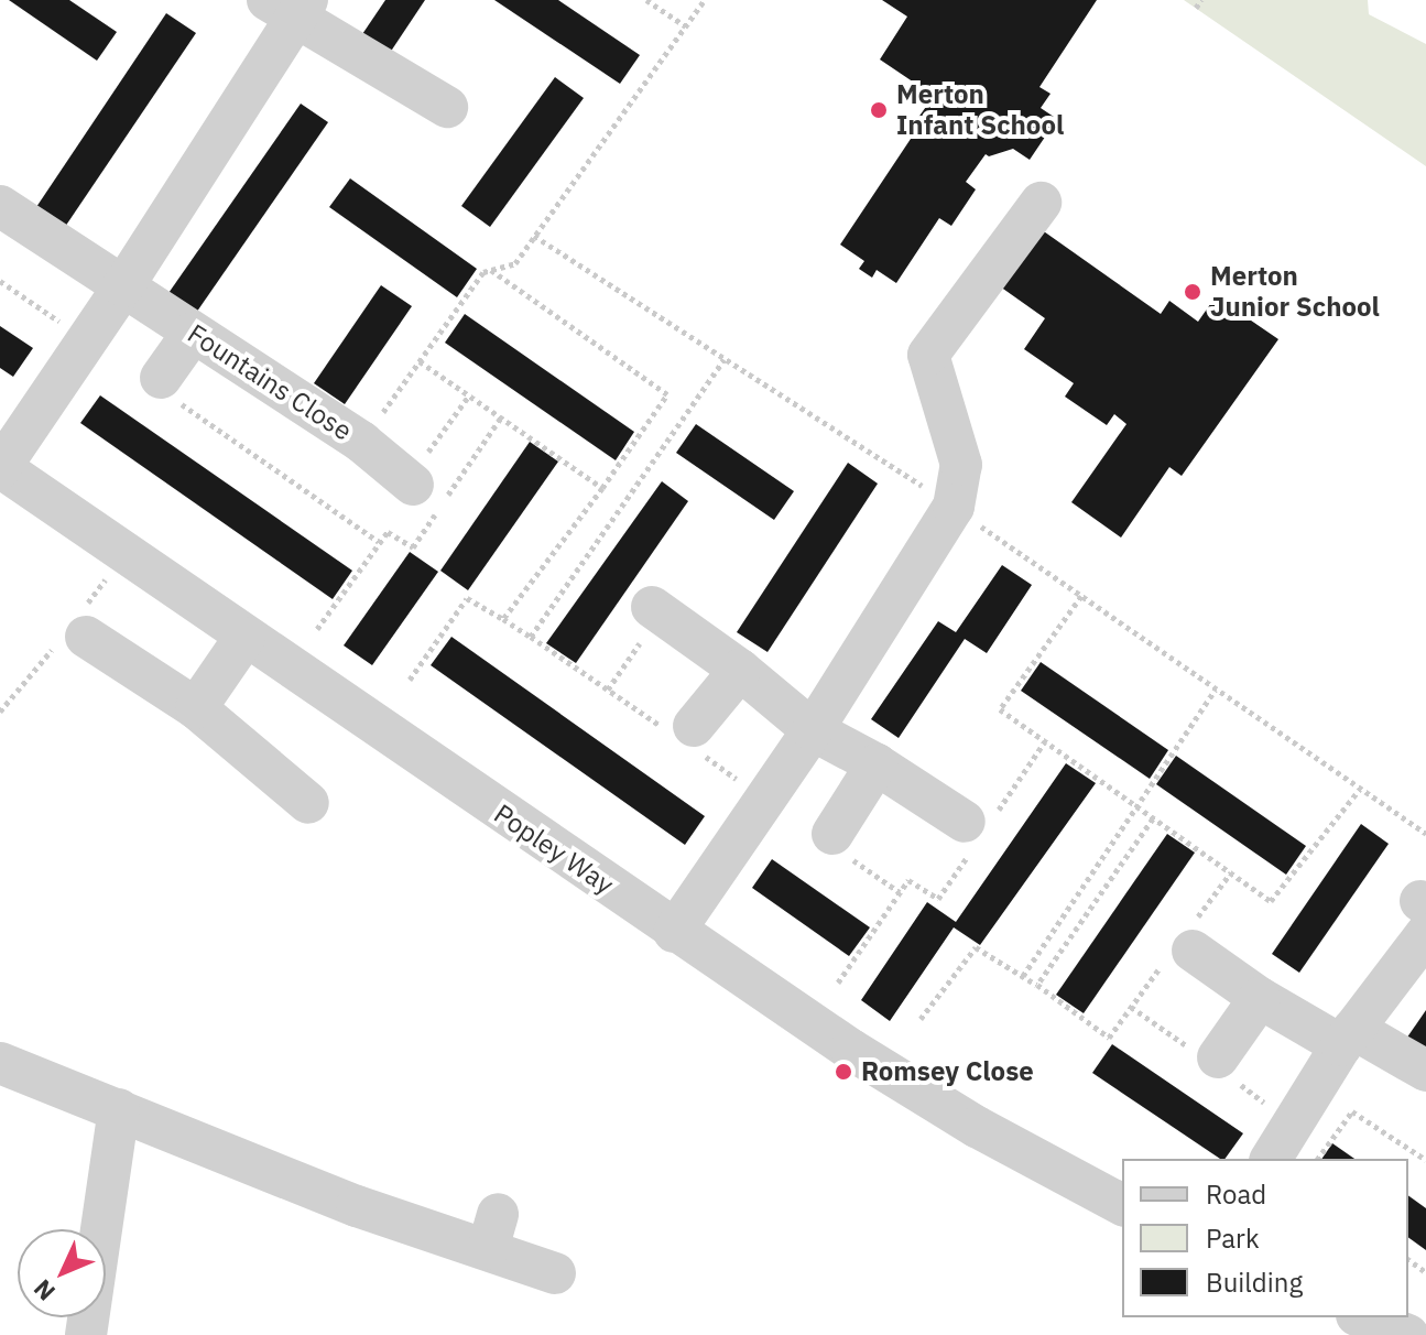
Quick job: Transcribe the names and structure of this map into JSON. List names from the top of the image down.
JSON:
{
  "streets": {
    "street": ["Fountains Close", "Popley Way"]
  },
  "places": ["Merton Infant School", "Merton Junior School", "Romsey Close"],
  "legend": ["Road", "Park", "Building"],
  "north": "bottom left"
}
